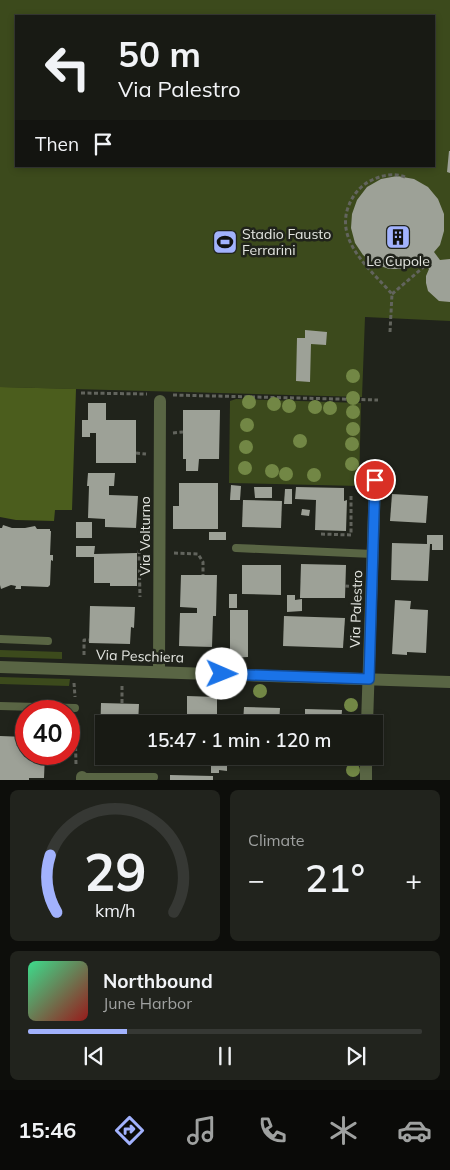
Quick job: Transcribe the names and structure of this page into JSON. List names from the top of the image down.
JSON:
{
  "streets": {
    "street": ["Via Volturno", "Via Palestro", "Via Peschiera"]
  },
  "crossings": [
    ["Via Volturno", "Via Peschiera"],
    ["Via Palestro", "Via Peschiera"]
  ],
  "places": {
    "building": ["Le Cupole"],
    "sports": ["Stadio Fausto Ferrarini"]
  },
  "page": {
    "turn": ["50 m", "Via Palestro"],
    "then": "Then",
    "limit": "40",
    "trip": "15:47 · 1 min · 120 m",
    "tile": "Climate",
    "heat": ["−", "21°", "+"],
    "song": ["Northbound", "June Harbor"],
    "tabs": "15:46",
    "gauge": ["29", "km/h"]
  }
}
